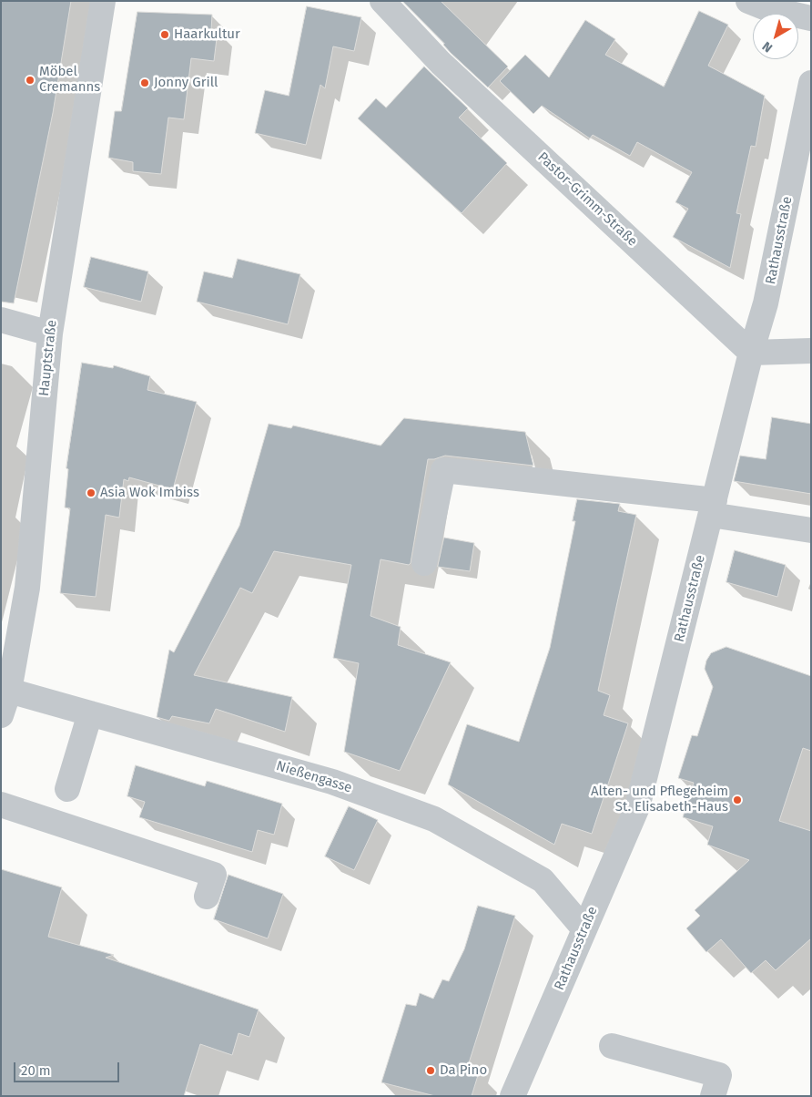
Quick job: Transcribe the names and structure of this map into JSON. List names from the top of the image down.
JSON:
{
  "streets": {
    "street": [
      "Pastor-Grimm-Straße",
      "Rathausstraße",
      "Hauptstraße",
      "Nießengasse"
    ]
  },
  "crossings": [
    ["Pastor-Grimm-Straße", "Rathausstraße"],
    ["Rathausstraße", "Nießengasse"],
    ["Hauptstraße", "Nießengasse"]
  ],
  "places": [
    "Haarkultur",
    "Möbel Cremanns",
    "Jonny Grill",
    "Asia Wok Imbiss",
    "Alten- und Pflegeheim St. Elisabeth-Haus",
    "Da Pino"
  ],
  "scale_bar": "20 m",
  "north": "bottom left"
}
